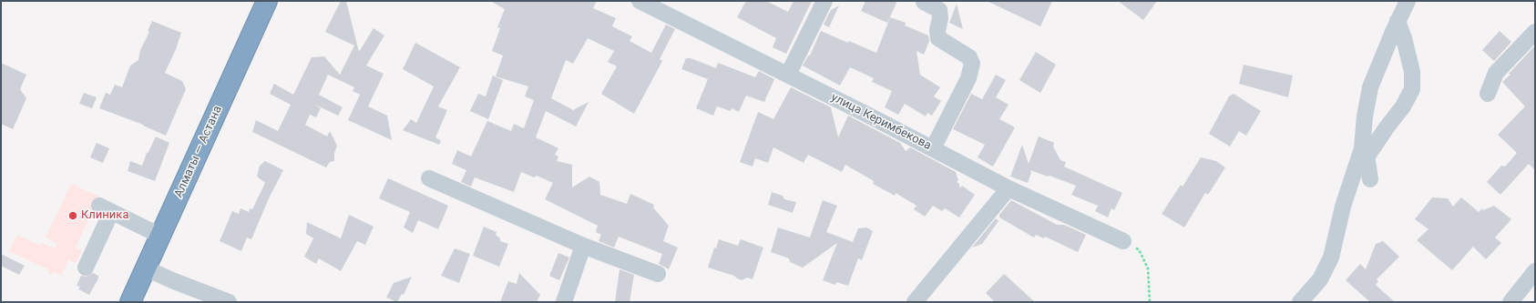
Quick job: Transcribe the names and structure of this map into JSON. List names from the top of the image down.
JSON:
{
  "streets": {
    "highway": ["Алматы — Астана"],
    "street": ["улица Керимбекова"]
  },
  "places": ["Клиника"]
}
